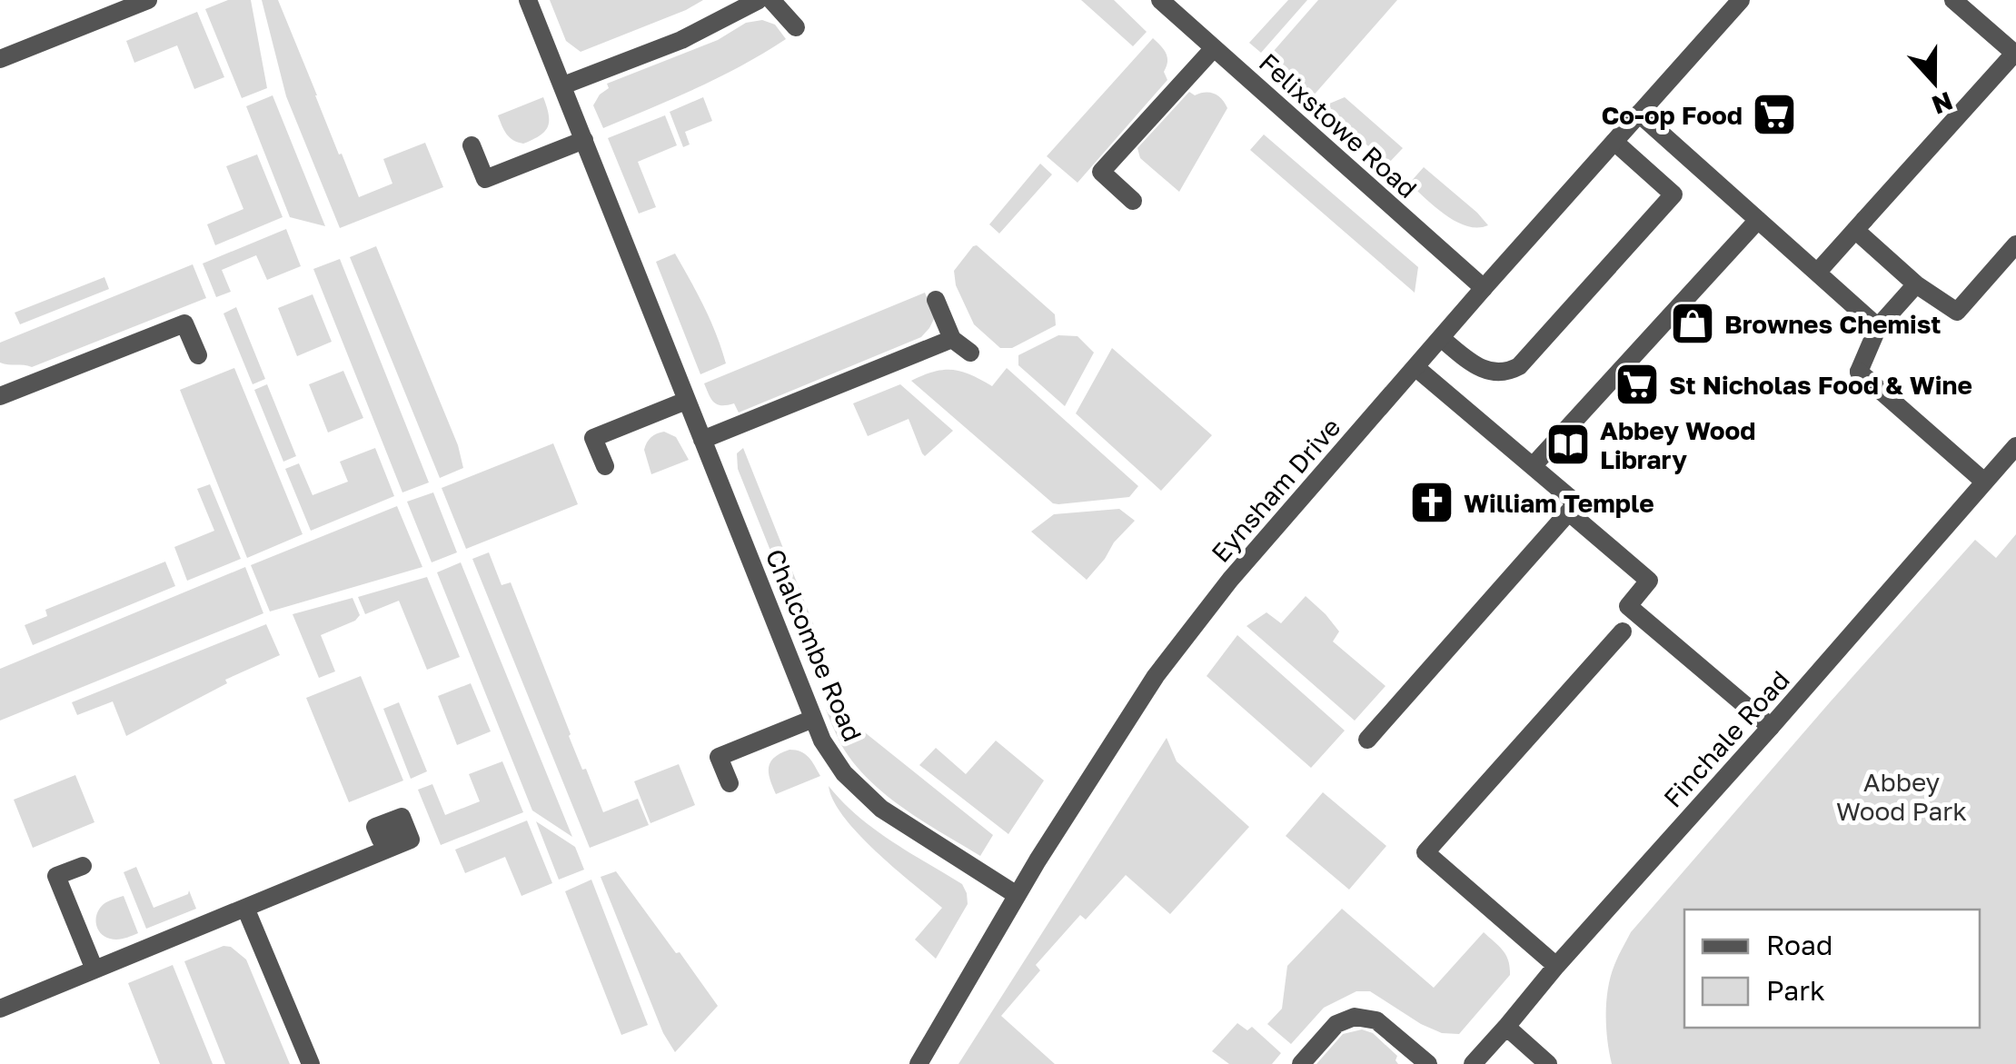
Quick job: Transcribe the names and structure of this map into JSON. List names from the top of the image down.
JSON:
{
  "streets": {
    "street": [
      "Felixstowe Road",
      "Eynsham Drive",
      "Chalcombe Road",
      "Finchale Road"
    ]
  },
  "crossings": [
    ["Felixstowe Road", "Eynsham Drive"],
    ["Eynsham Drive", "Chalcombe Road"]
  ],
  "parks": ["Abbey Wood Park"],
  "places": {
    "supermarket": ["Co-op Food", "St Nicholas Food & Wine"],
    "shop": ["Brownes Chemist"],
    "library": ["Abbey Wood Library"],
    "church": ["William Temple"]
  },
  "legend": ["Road", "Park"],
  "north": "bottom"
}
